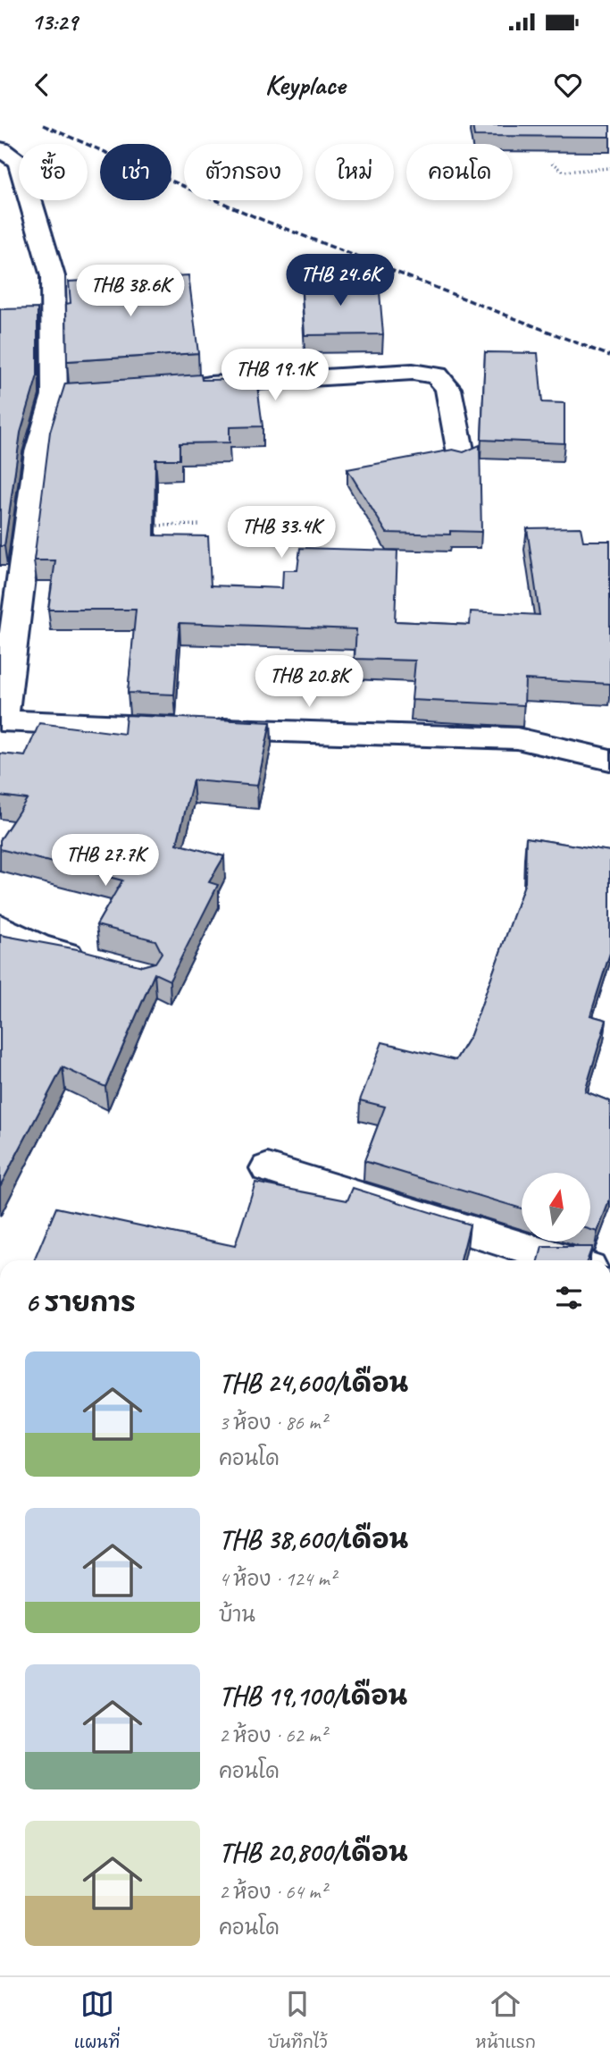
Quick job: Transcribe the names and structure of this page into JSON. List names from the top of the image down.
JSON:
{
  "north": "top",
  "page": {
    "status": "13:29",
    "header": "Keyplace",
    "chip": [
      "ซื้อ",
      "เช่า",
      "ตัวกรอง",
      "ใหม่",
      "คอนโด"
    ],
    "price": [
      "THB 24.6K",
      "THB 38.6K",
      "THB 19.1K",
      "THB 33.4K",
      "THB 20.8K",
      "THB 27.7K"
    ],
    "heading": "6 รายการ",
    "list": [
      {
        "name": "THB 24,600/เดือน",
        "note": "3 ห้อง · 86 m² · คอนโด"
      },
      {
        "name": "THB 38,600/เดือน",
        "note": "4 ห้อง · 124 m² · บ้าน"
      },
      {
        "name": "THB 19,100/เดือน",
        "note": "2 ห้อง · 62 m² · คอนโด"
      },
      {
        "name": "THB 20,800/เดือน",
        "note": "2 ห้อง · 64 m² · คอนโด"
      }
    ],
    "tabs": ["แผนที่", "บันทึกไว้", "หน้าแรก"]
  }
}
